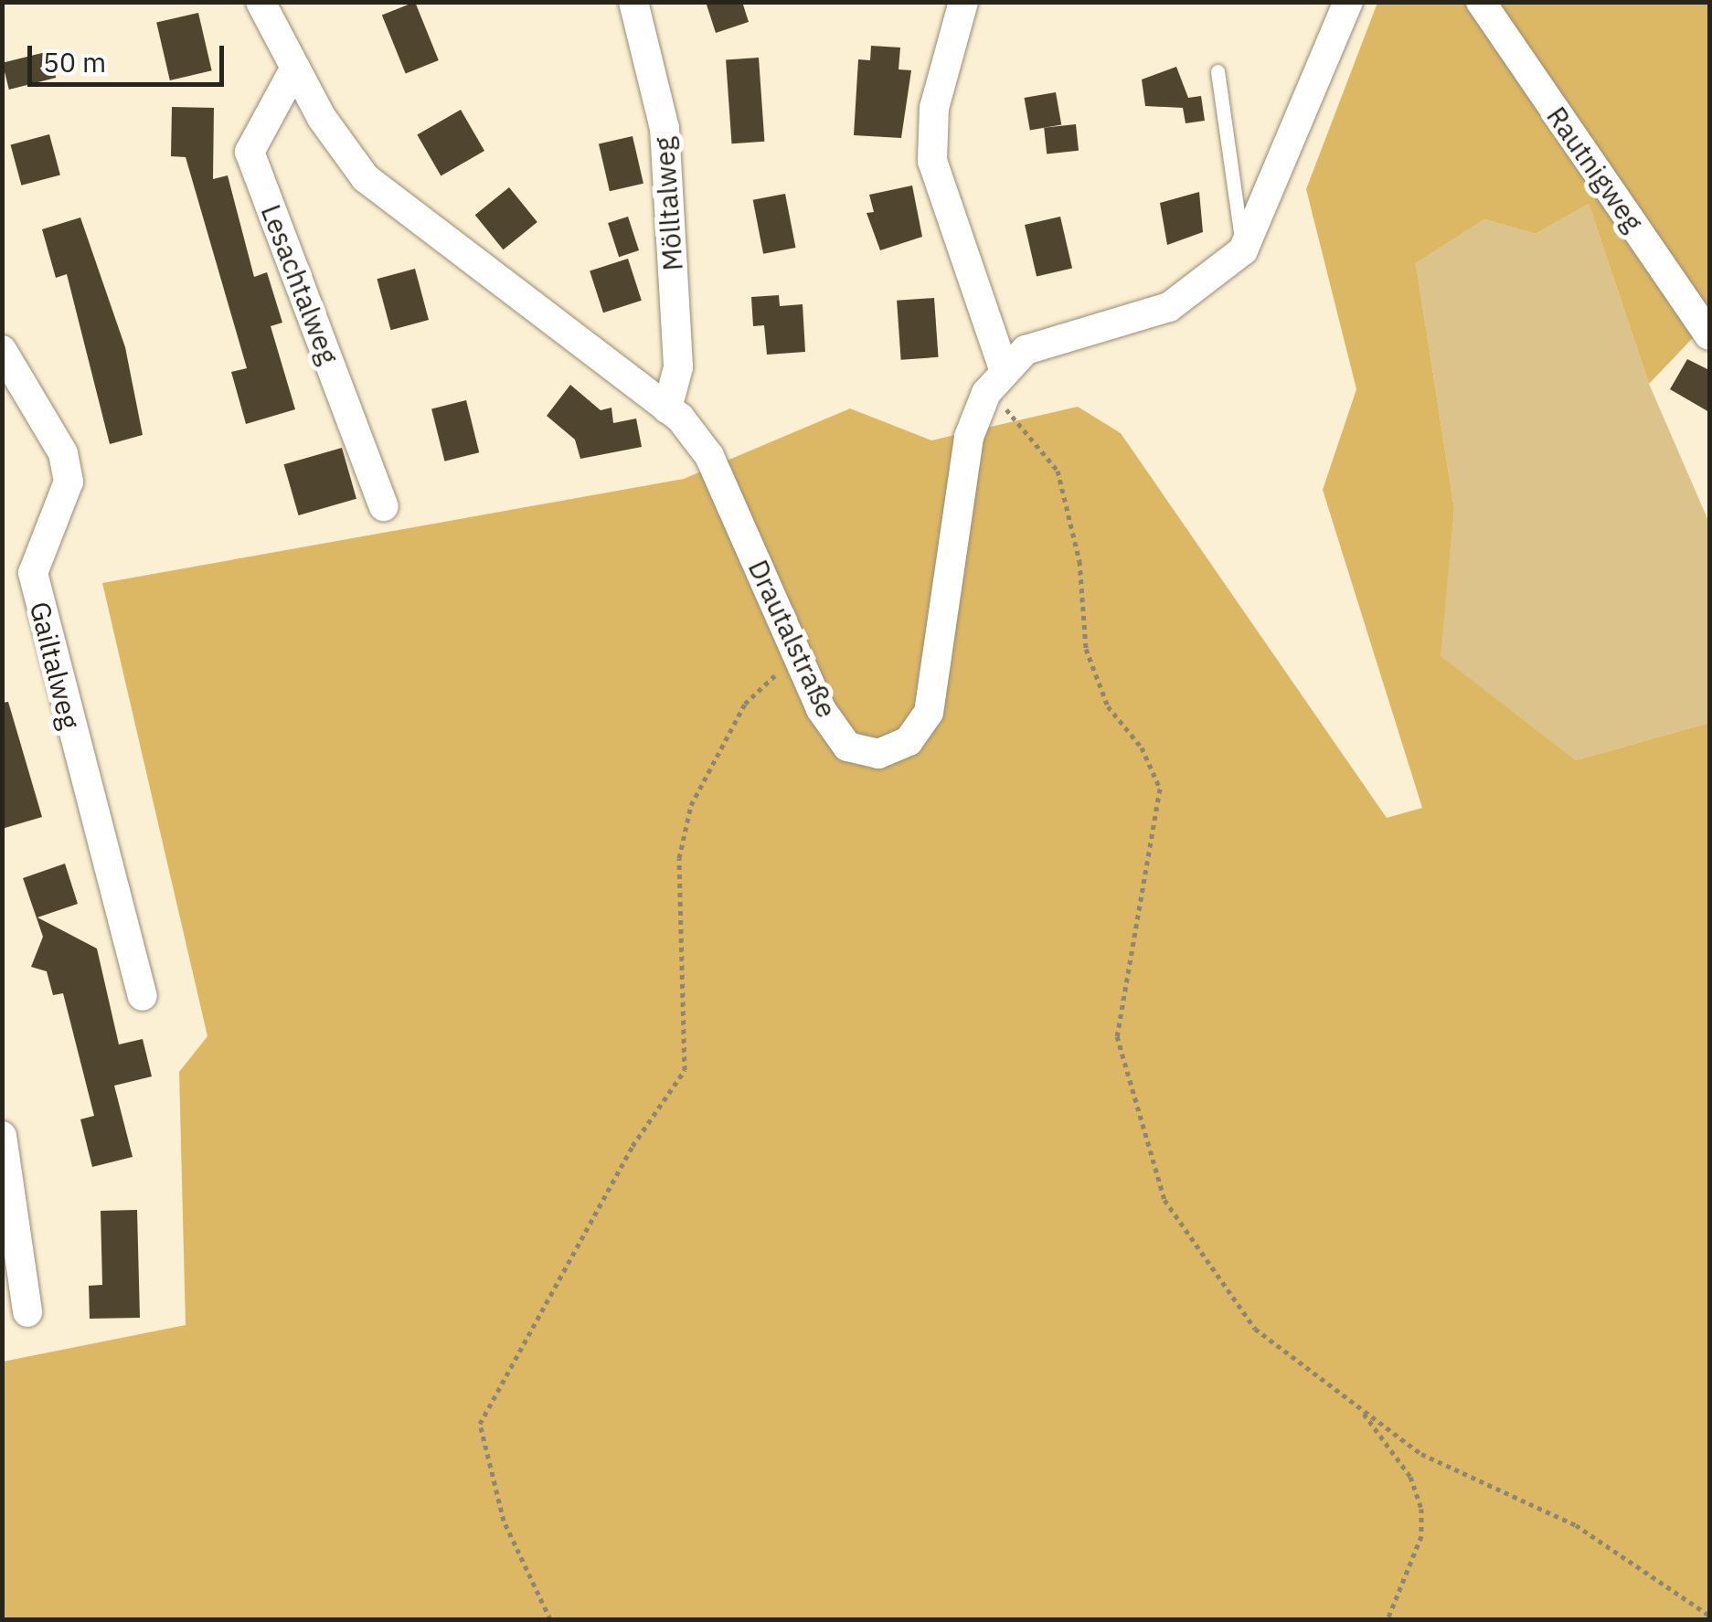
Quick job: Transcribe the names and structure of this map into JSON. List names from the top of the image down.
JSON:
{
  "streets": {
    "street": [
      "Rautnigweg",
      "Mölltalweg",
      "Lesachtalweg",
      "Drautalstraße",
      "Gailtalweg"
    ]
  },
  "crossings": [
    ["Mölltalweg", "Drautalstraße"],
    ["Lesachtalweg", "Drautalstraße"]
  ],
  "scale_bar": "50 m"
}
